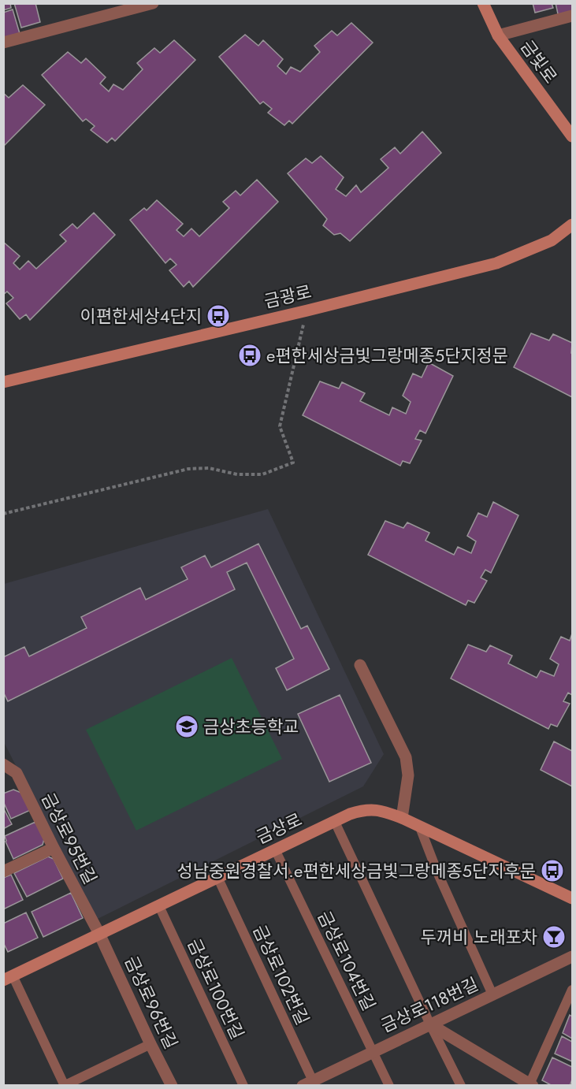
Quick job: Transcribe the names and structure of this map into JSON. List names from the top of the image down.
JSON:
{
  "streets": {
    "street": [
      "금빛로",
      "금광로",
      "금상로",
      "금상로95번길",
      "금상로96번길",
      "금상로118번길"
    ],
    "lane": ["금상로104번길", "금상로102번길", "금상로100번길"]
  },
  "crossings": [
    ["금상로", "금상로95번길"],
    ["금상로", "금상로104번길"],
    ["금상로", "금상로102번길"],
    ["금상로", "금상로100번길"],
    ["금상로", "금상로96번길"],
    ["금상로95번길", "금상로96번길"],
    ["금상로104번길", "금상로118번길"],
    ["금상로102번길", "금상로118번길"]
  ],
  "places": {
    "bus stop": ["이편한세상4단지", "e편한세상금빛그랑메종5단지정문", "성남중원경찰서.e편한세상금빛그랑메종5단지후문"],
    "school or university": ["금상초등학교"],
    "bar": ["두꺼비 노래포차"]
  }
}
